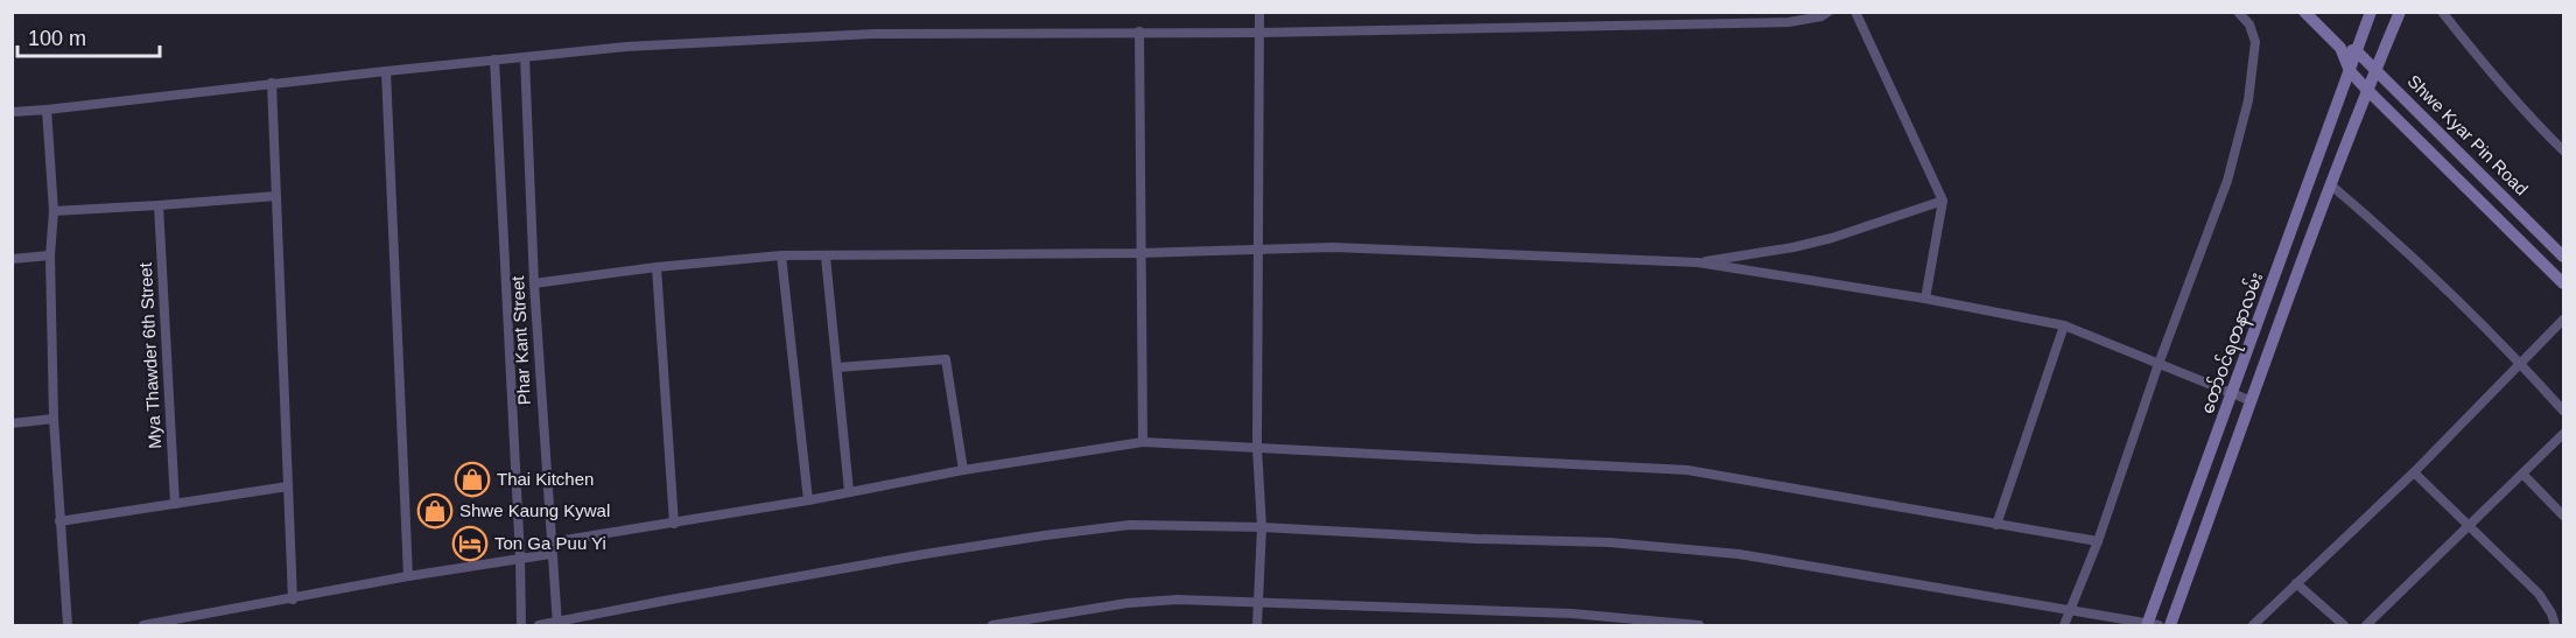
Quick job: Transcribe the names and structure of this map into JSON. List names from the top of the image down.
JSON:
{
  "streets": {
    "main road": ["Shwe Kyar Pin Road", "တော်ဝင်ရတနာလမ်း"],
    "street": ["Phar Kant Street", "Mya Thawder 6th Street"]
  },
  "crossings": [
    ["Shwe Kyar Pin Road", "တော်ဝင်ရတနာလမ်း"]
  ],
  "places": {
    "shop": ["Thai Kitchen", "Shwe Kaung Kywal"],
    "hotel": ["Ton Ga Puu Yi"]
  },
  "scale_bar": "100 m"
}
